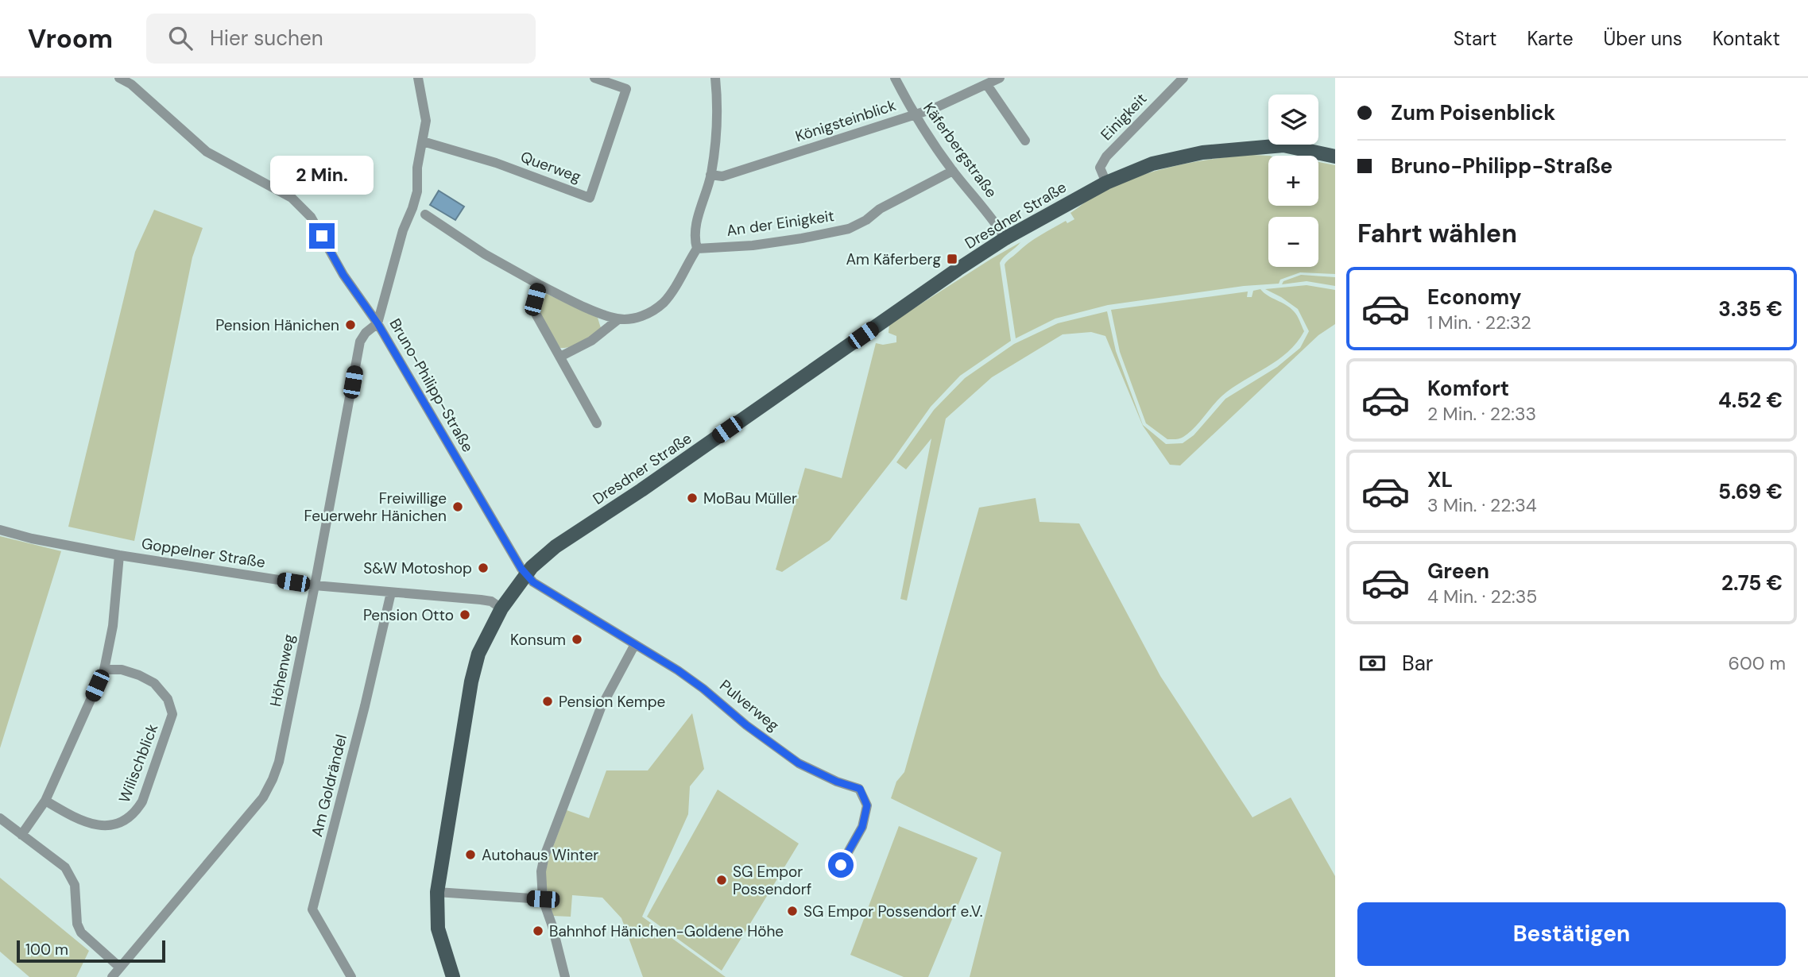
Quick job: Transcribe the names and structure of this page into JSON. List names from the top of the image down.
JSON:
{
  "streets": {
    "main road": ["Dresdner Straße"],
    "street": [
      "Einigkeit",
      "Königsteinblick",
      "Käferbergstraße",
      "Querweg",
      "An der Einigkeit",
      "Bruno-Philipp-Straße",
      "Goppelner Straße",
      "Höhenweg",
      "Pulverweg",
      "Wilischblick",
      "Am Goldrändel"
    ]
  },
  "crossings": [
    ["Einigkeit", "Dresdner Straße"],
    ["Königsteinblick", "Käferbergstraße"],
    ["Käferbergstraße", "Dresdner Straße"],
    ["Käferbergstraße", "An der Einigkeit"],
    ["Dresdner Straße", "Bruno-Philipp-Straße"],
    ["Dresdner Straße", "Goppelner Straße"],
    ["Dresdner Straße", "Pulverweg"],
    ["Bruno-Philipp-Straße", "Höhenweg"],
    ["Bruno-Philipp-Straße", "Pulverweg"],
    ["Goppelner Straße", "Höhenweg"],
    ["Goppelner Straße", "Am Goldrändel"]
  ],
  "places": {
    "transit": ["Am Käferberg"],
    "other": [
      "Pension Hänichen",
      "MoBau Müller",
      "Freiwillige Feuerwehr Hänichen",
      "S&W Motoshop",
      "Pension Otto",
      "Konsum",
      "Pension Kempe",
      "Autohaus Winter",
      "SG Empor Possendorf",
      "SG Empor Possendorf e.V.",
      "Bahnhof Hänichen-Goldene Höhe"
    ]
  },
  "scale_bar": "100 m",
  "page": {
    "header": "Vroom",
    "search": "Hier suchen",
    "nav": [
      "Start",
      "Karte",
      "Über uns",
      "Kontakt"
    ],
    "banner": ["Zum Poisenblick", "Bruno-Philipp-Straße"],
    "map_buttons": ["+", "−"],
    "bubble": "2 Min.",
    "heading": "Fahrt wählen",
    "list": [
      {
        "name": "Economy",
        "note": "1 Min. · 22:32",
        "value": "3.35 €"
      },
      {
        "name": "Komfort",
        "note": "2 Min. · 22:33",
        "value": "4.52 €"
      },
      {
        "name": "XL",
        "note": "3 Min. · 22:34",
        "value": "5.69 €"
      },
      {
        "name": "Green",
        "note": "4 Min. · 22:35",
        "value": "2.75 €"
      }
    ],
    "pay": ["Bar", "600 m"],
    "buttons": "Bestätigen",
    "scale": "100 m"
  }
}
